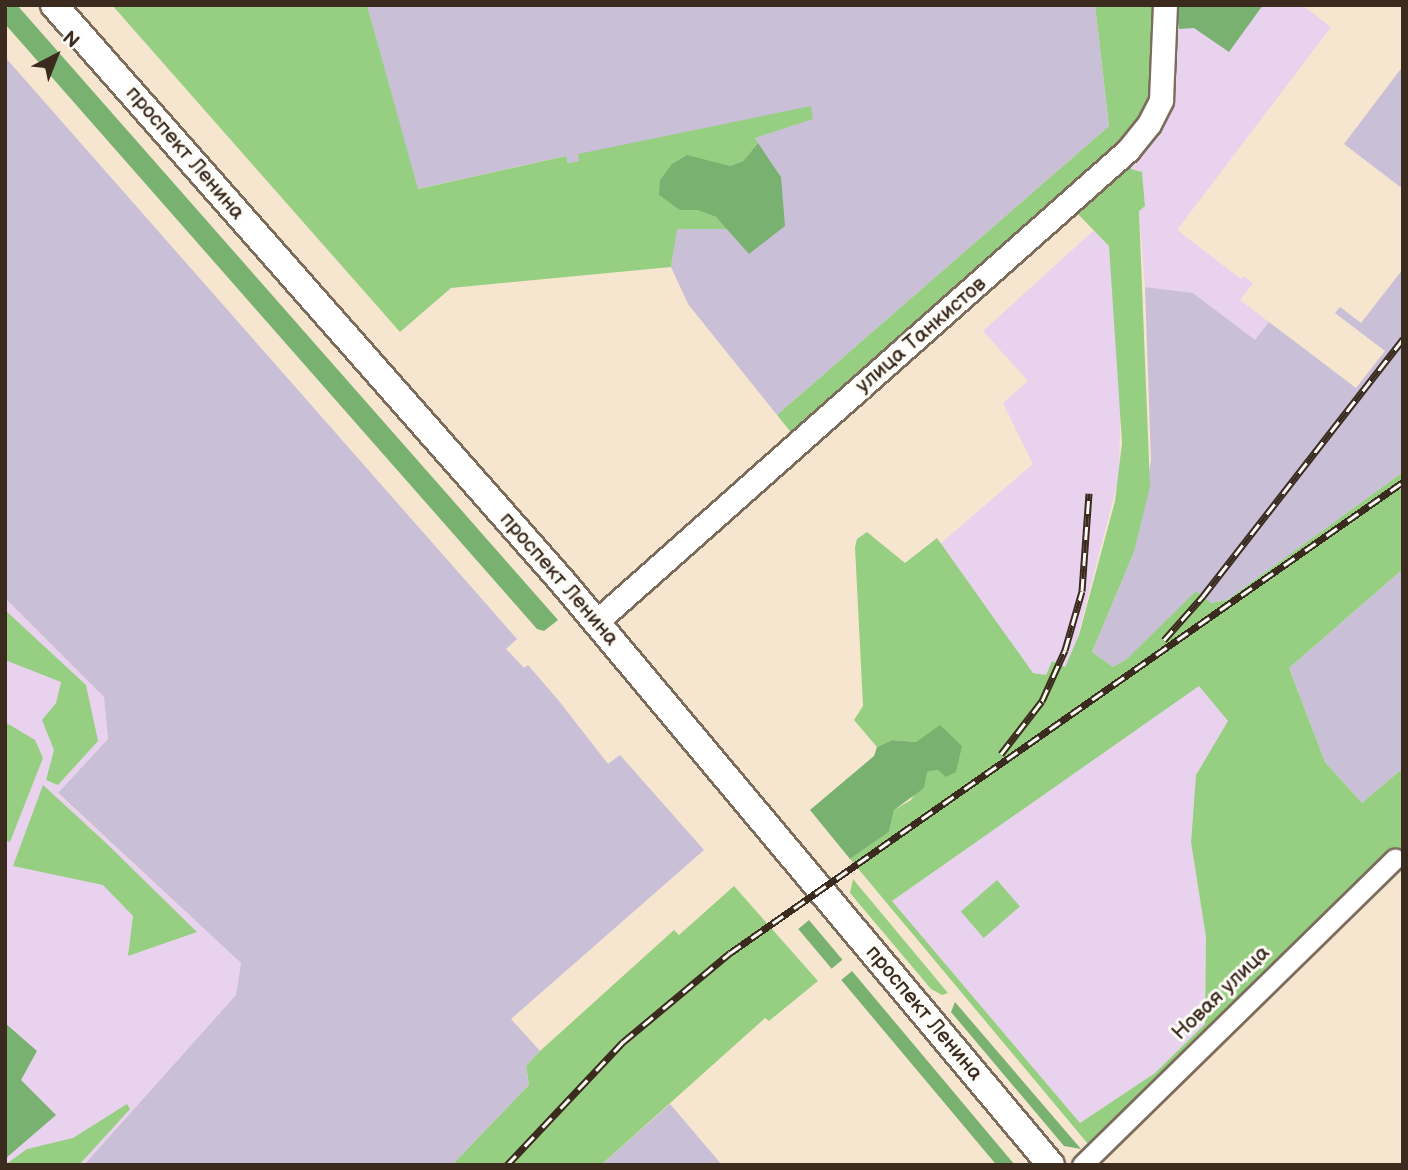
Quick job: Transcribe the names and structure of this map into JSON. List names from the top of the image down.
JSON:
{
  "streets": {
    "main road": ["проспект Ленина"],
    "street": ["улица Танкистов", "Новая улица"]
  },
  "crossings": [
    ["проспект Ленина", "улица Танкистов"]
  ],
  "north": "top right"
}
